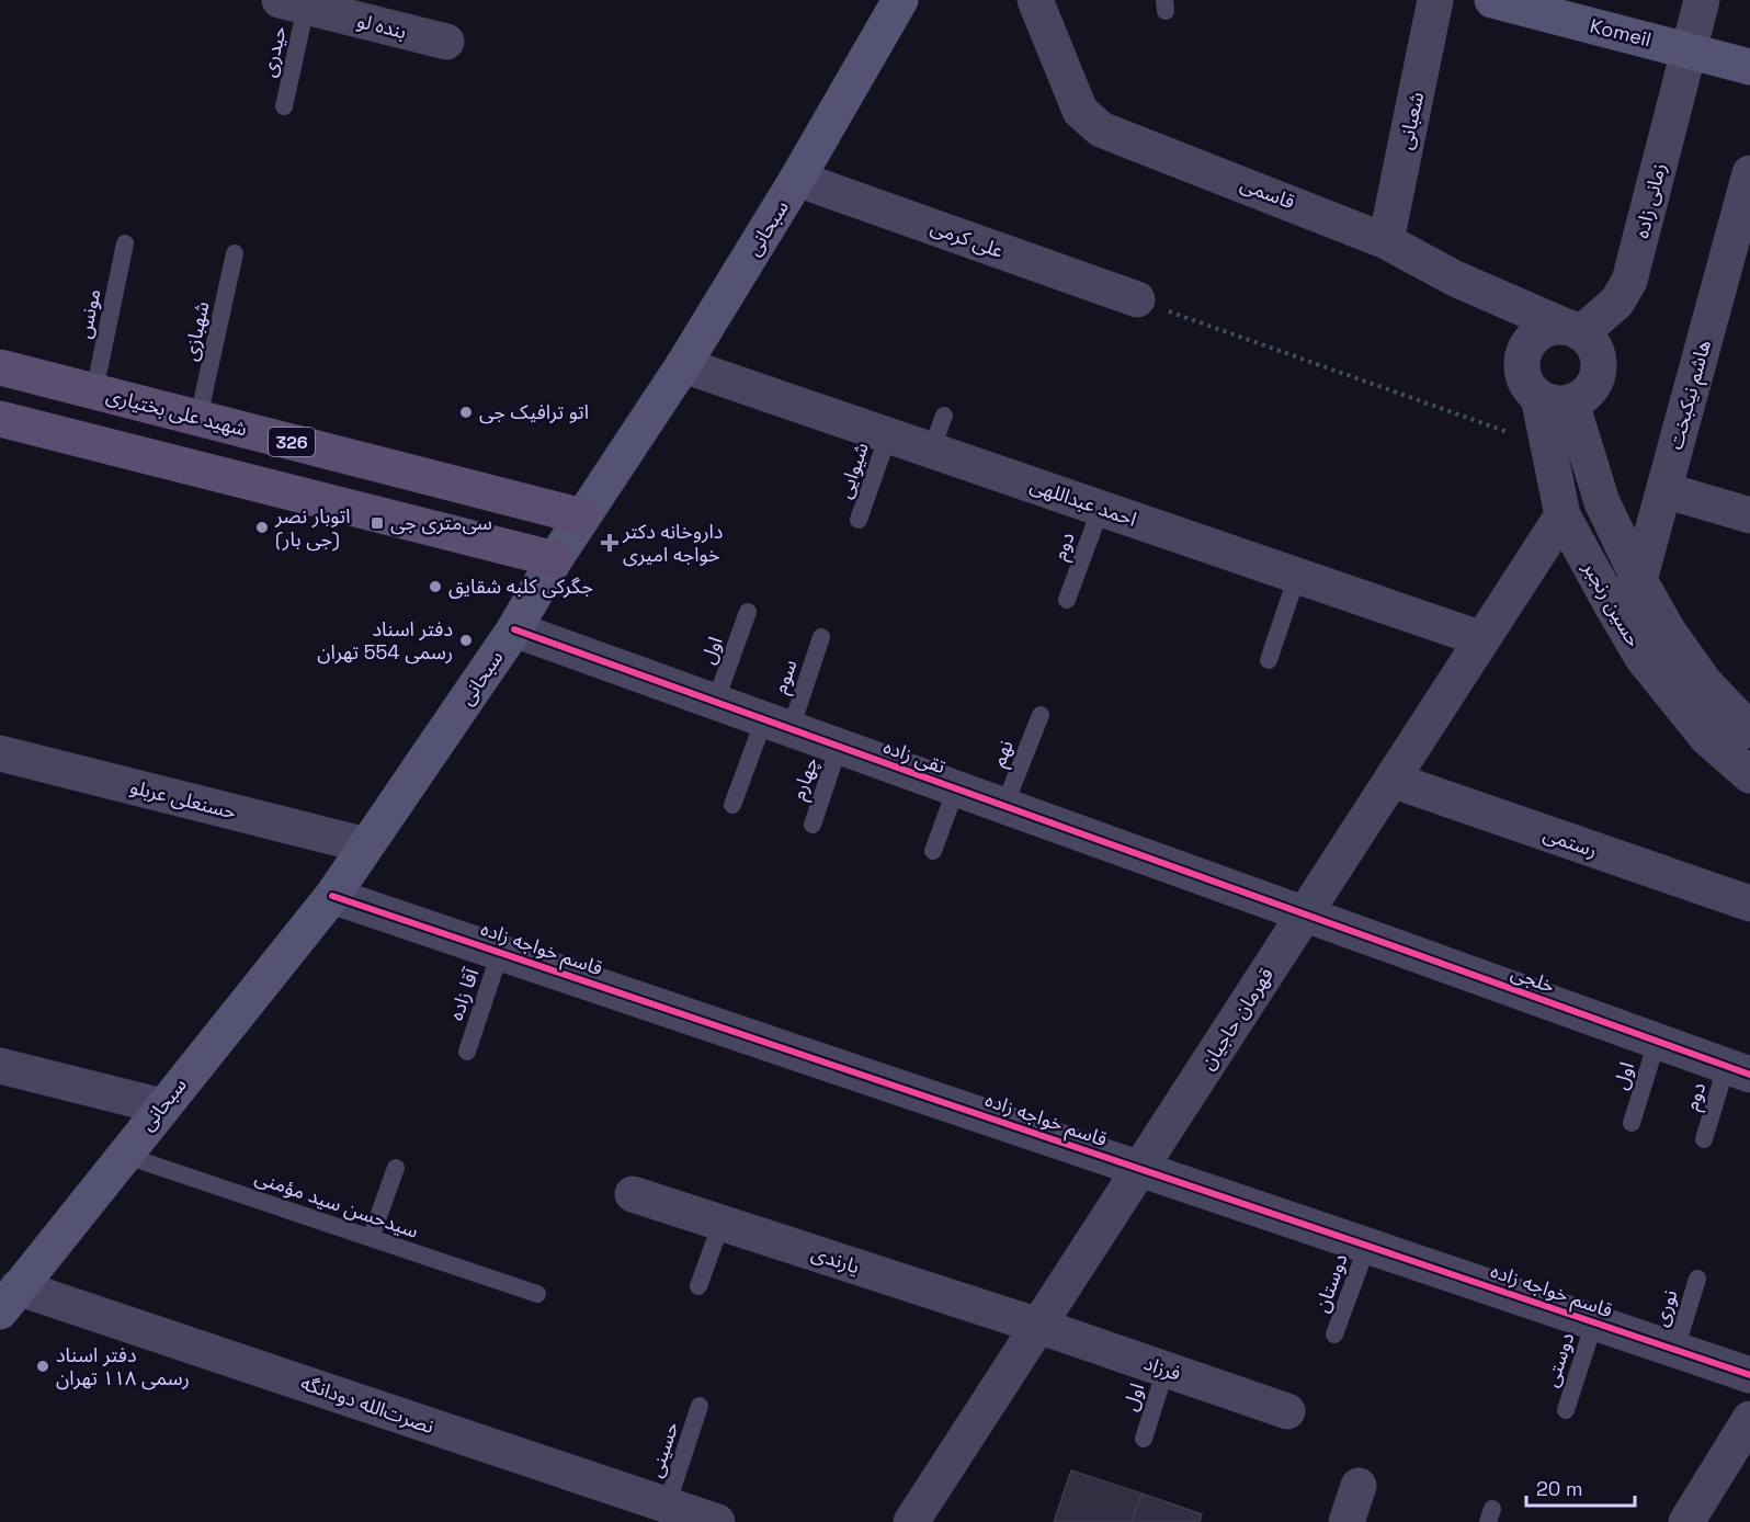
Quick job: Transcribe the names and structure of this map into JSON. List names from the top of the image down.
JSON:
{
  "streets": {
    "main road": [
      "Komeil",
      "سبحانی",
      "شهید علی بختیاری",
      "326"
    ],
    "street": [
      "بنده لو",
      "شعبانی",
      "قاسمی",
      "زمانی زاده",
      "علی کرمی",
      "هاشم نیکبخت",
      "احمد عبداللهی",
      "حسین رنجبر",
      "تقی زاده",
      "حسنعلی عربلو",
      "رستمی",
      "قاسم خواجه زاده",
      "خلجی",
      "قهرمان حاجیان",
      "یارندی",
      "فرزاد",
      "نصرت‌الله دودانگه"
    ],
    "lane": [
      "حیدری",
      "مونس",
      "شهبازی",
      "شیوایی",
      "دوم",
      "اول",
      "سوم",
      "نهم",
      "چهارم",
      "آقا زاده",
      "سیدحسن سید مؤمنی",
      "دوستان",
      "نوری",
      "دوستی",
      "حسینی"
    ]
  },
  "crossings": [
    ["بنده لو", "حیدری"],
    ["Komeil", "زمانی زاده"],
    ["شعبانی", "قاسمی"],
    ["قاسمی", "زمانی زاده"],
    ["قاسمی", "حسین رنجبر"],
    ["زمانی زاده", "حسین رنجبر"],
    ["سبحانی", "علی کرمی"],
    ["سبحانی", "شهید علی بختیاری"],
    ["سبحانی", "احمد عبداللهی"],
    ["سبحانی", "تقی زاده"],
    ["سبحانی", "حسنعلی عربلو"],
    ["سبحانی", "قاسم خواجه زاده"],
    ["سبحانی", "سیدحسن سید مؤمنی"],
    ["سبحانی", "نصرت‌الله دودانگه"],
    ["مونس", "شهید علی بختیاری"],
    ["شهبازی", "شهید علی بختیاری"],
    ["هاشم نیکبخت", "حسین رنجبر"],
    ["شیوایی", "احمد عبداللهی"],
    ["احمد عبداللهی", "دوم"],
    ["احمد عبداللهی", "قهرمان حاجیان"],
    ["دوم", "خلجی"],
    ["حسین رنجبر", "قهرمان حاجیان"],
    ["اول", "تقی زاده"],
    ["اول", "خلجی"],
    ["اول", "فرزاد"],
    ["سوم", "تقی زاده"],
    ["نهم", "تقی زاده"],
    ["تقی زاده", "چهارم"],
    ["تقی زاده", "خلجی"],
    ["تقی زاده", "قهرمان حاجیان"],
    ["رستمی", "قهرمان حاجیان"],
    ["قاسم خواجه زاده", "آقا زاده"],
    ["قاسم خواجه زاده", "قهرمان حاجیان"],
    ["قاسم خواجه زاده", "دوستان"],
    ["قاسم خواجه زاده", "نوری"],
    ["قاسم خواجه زاده", "دوستی"],
    ["خلجی", "قهرمان حاجیان"],
    ["قهرمان حاجیان", "یارندی"],
    ["قهرمان حاجیان", "فرزاد"],
    ["یارندی", "فرزاد"],
    ["نصرت‌الله دودانگه", "حسینی"]
  ],
  "places": {
    "other": [
      "اتو ترافیک جی",
      "اتوبار نصر (جی بار)",
      "جگرکی کلبه شقایق",
      "دفتر اسناد رسمی 554 تهران",
      "دفتر اسناد رسمی ۱۱۸ تهران"
    ],
    "transit": ["سی‌متری جی"],
    "health": ["داروخانه دکتر خواجه امیری"]
  },
  "scale_bar": "20 m"
}
